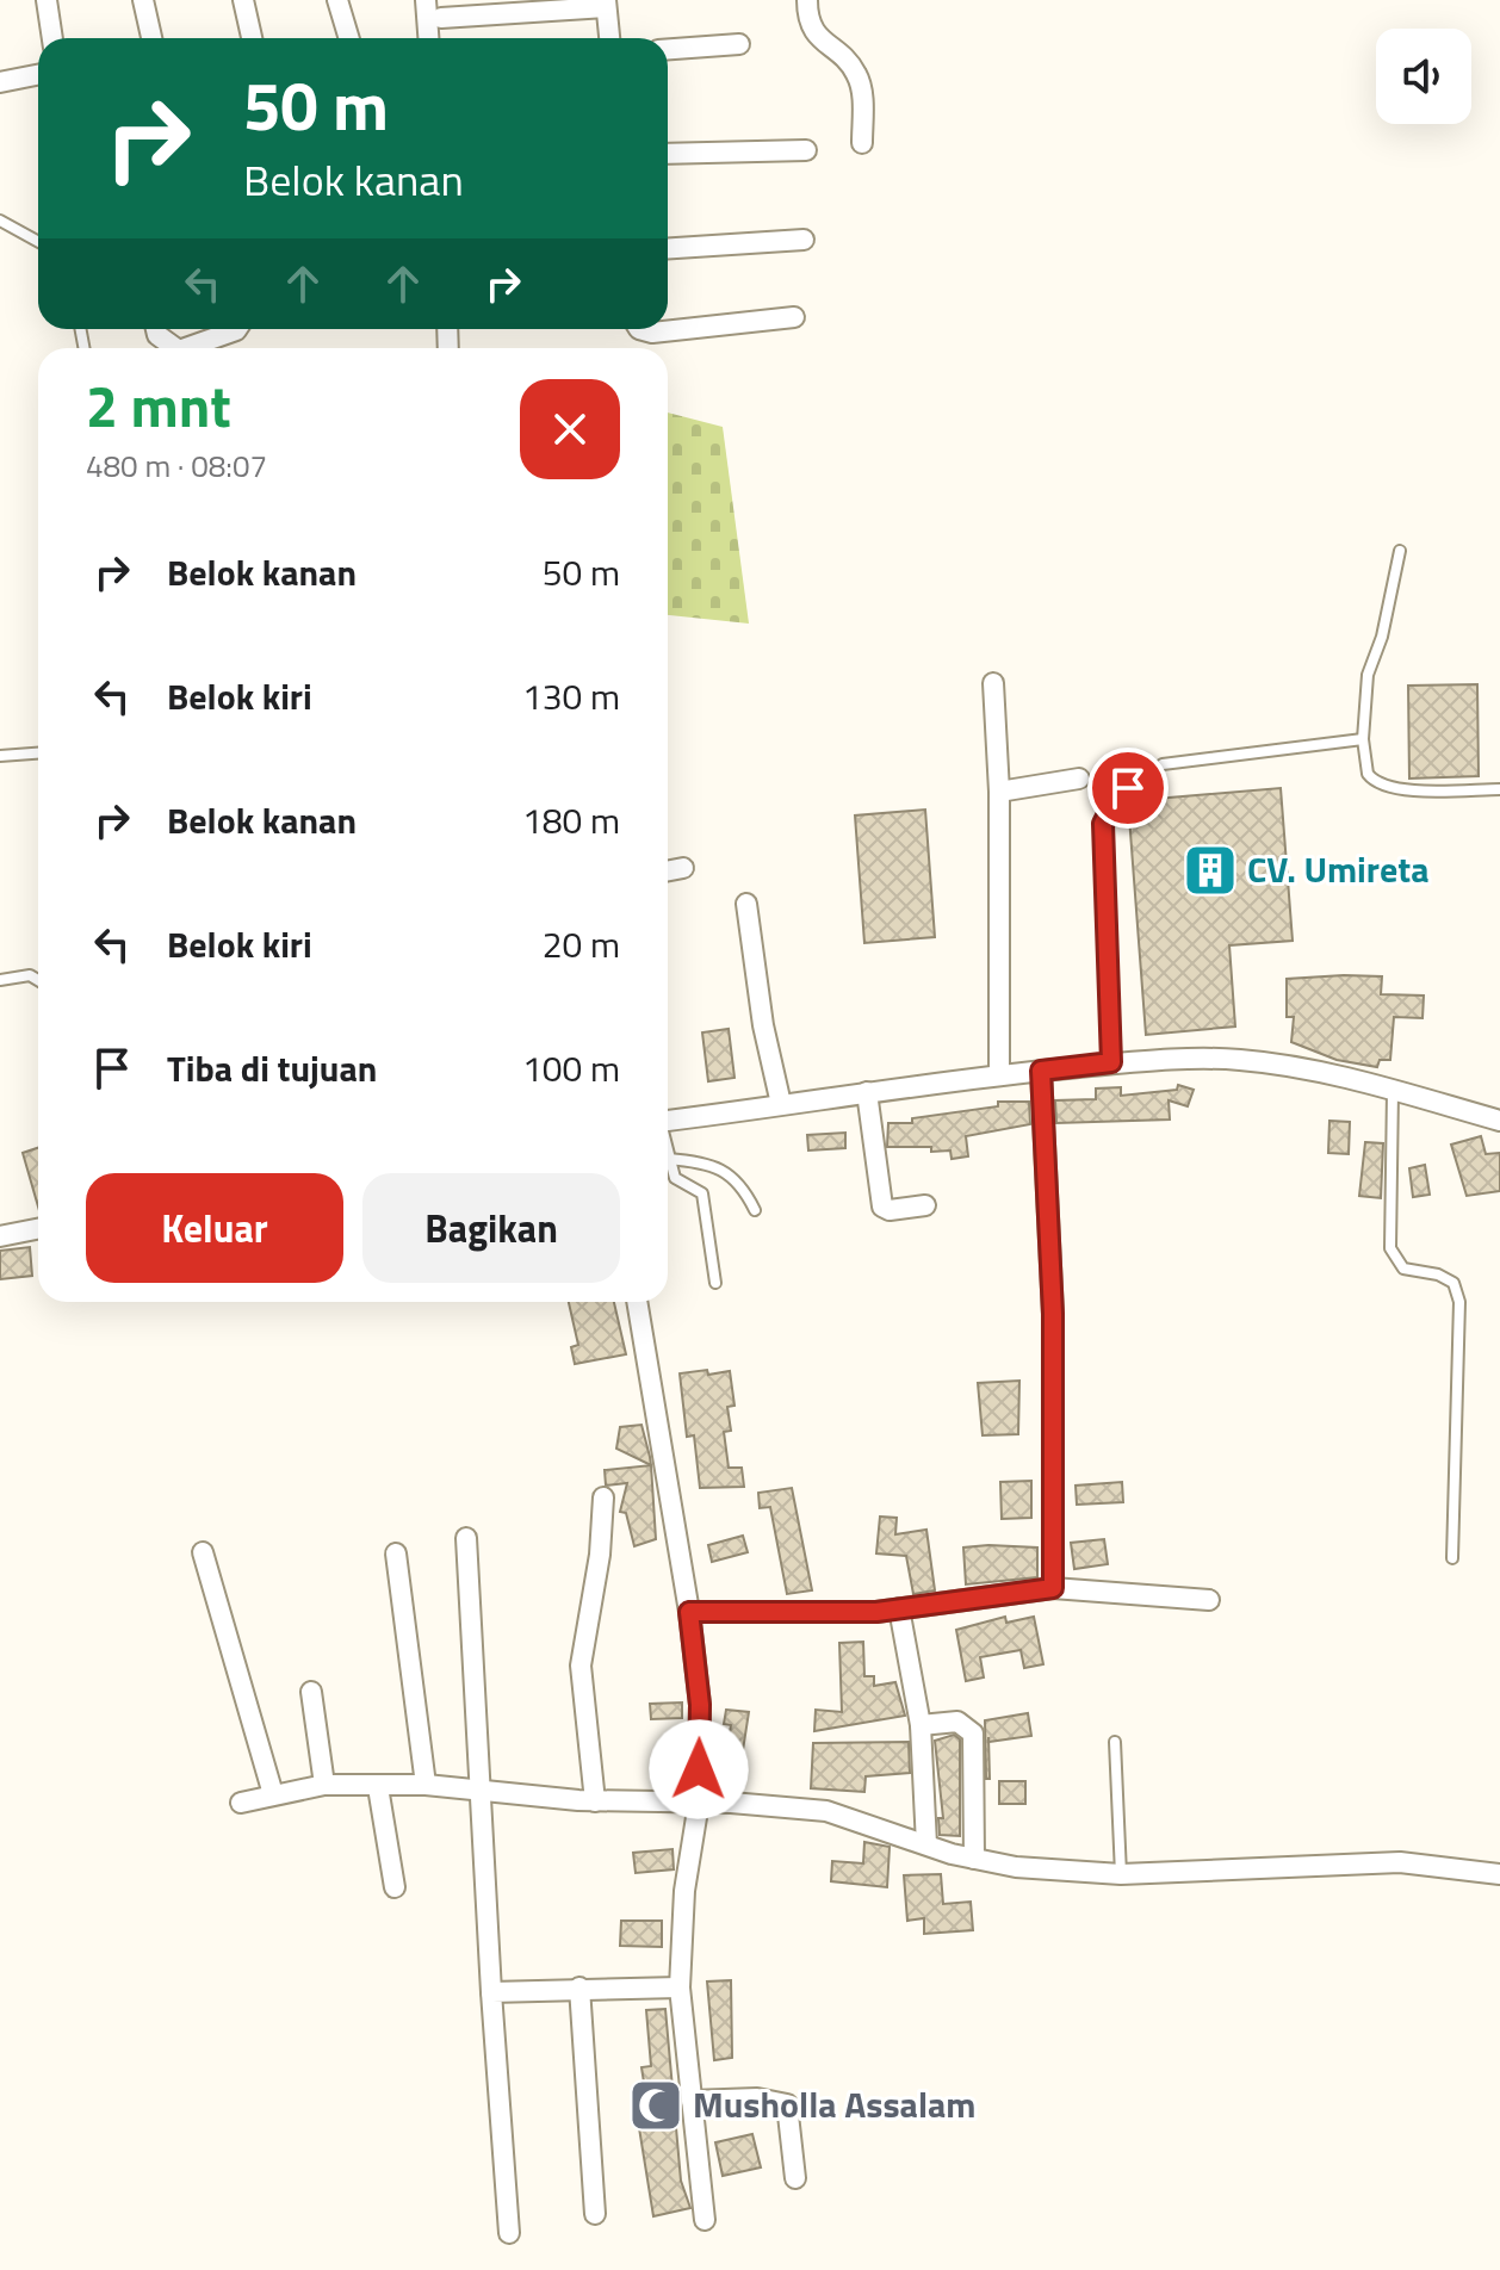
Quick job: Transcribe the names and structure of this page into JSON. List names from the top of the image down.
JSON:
{
  "places": {
    "building": ["CV. Umireta"],
    "mosque": ["Musholla Assalam"]
  },
  "page": {
    "turn": ["50 m", "Belok kanan"],
    "heading": ["2 mnt", "480 m · 08:07"],
    "list": [
      {
        "name": "Belok kanan",
        "value": "50 m"
      },
      {
        "name": "Belok kiri",
        "value": "130 m"
      },
      {
        "name": "Belok kanan",
        "value": "180 m"
      },
      {
        "name": "Belok kiri",
        "value": "20 m"
      },
      {
        "name": "Tiba di tujuan",
        "value": "100 m"
      }
    ],
    "buttons": ["Keluar", "Bagikan"]
  }
}
